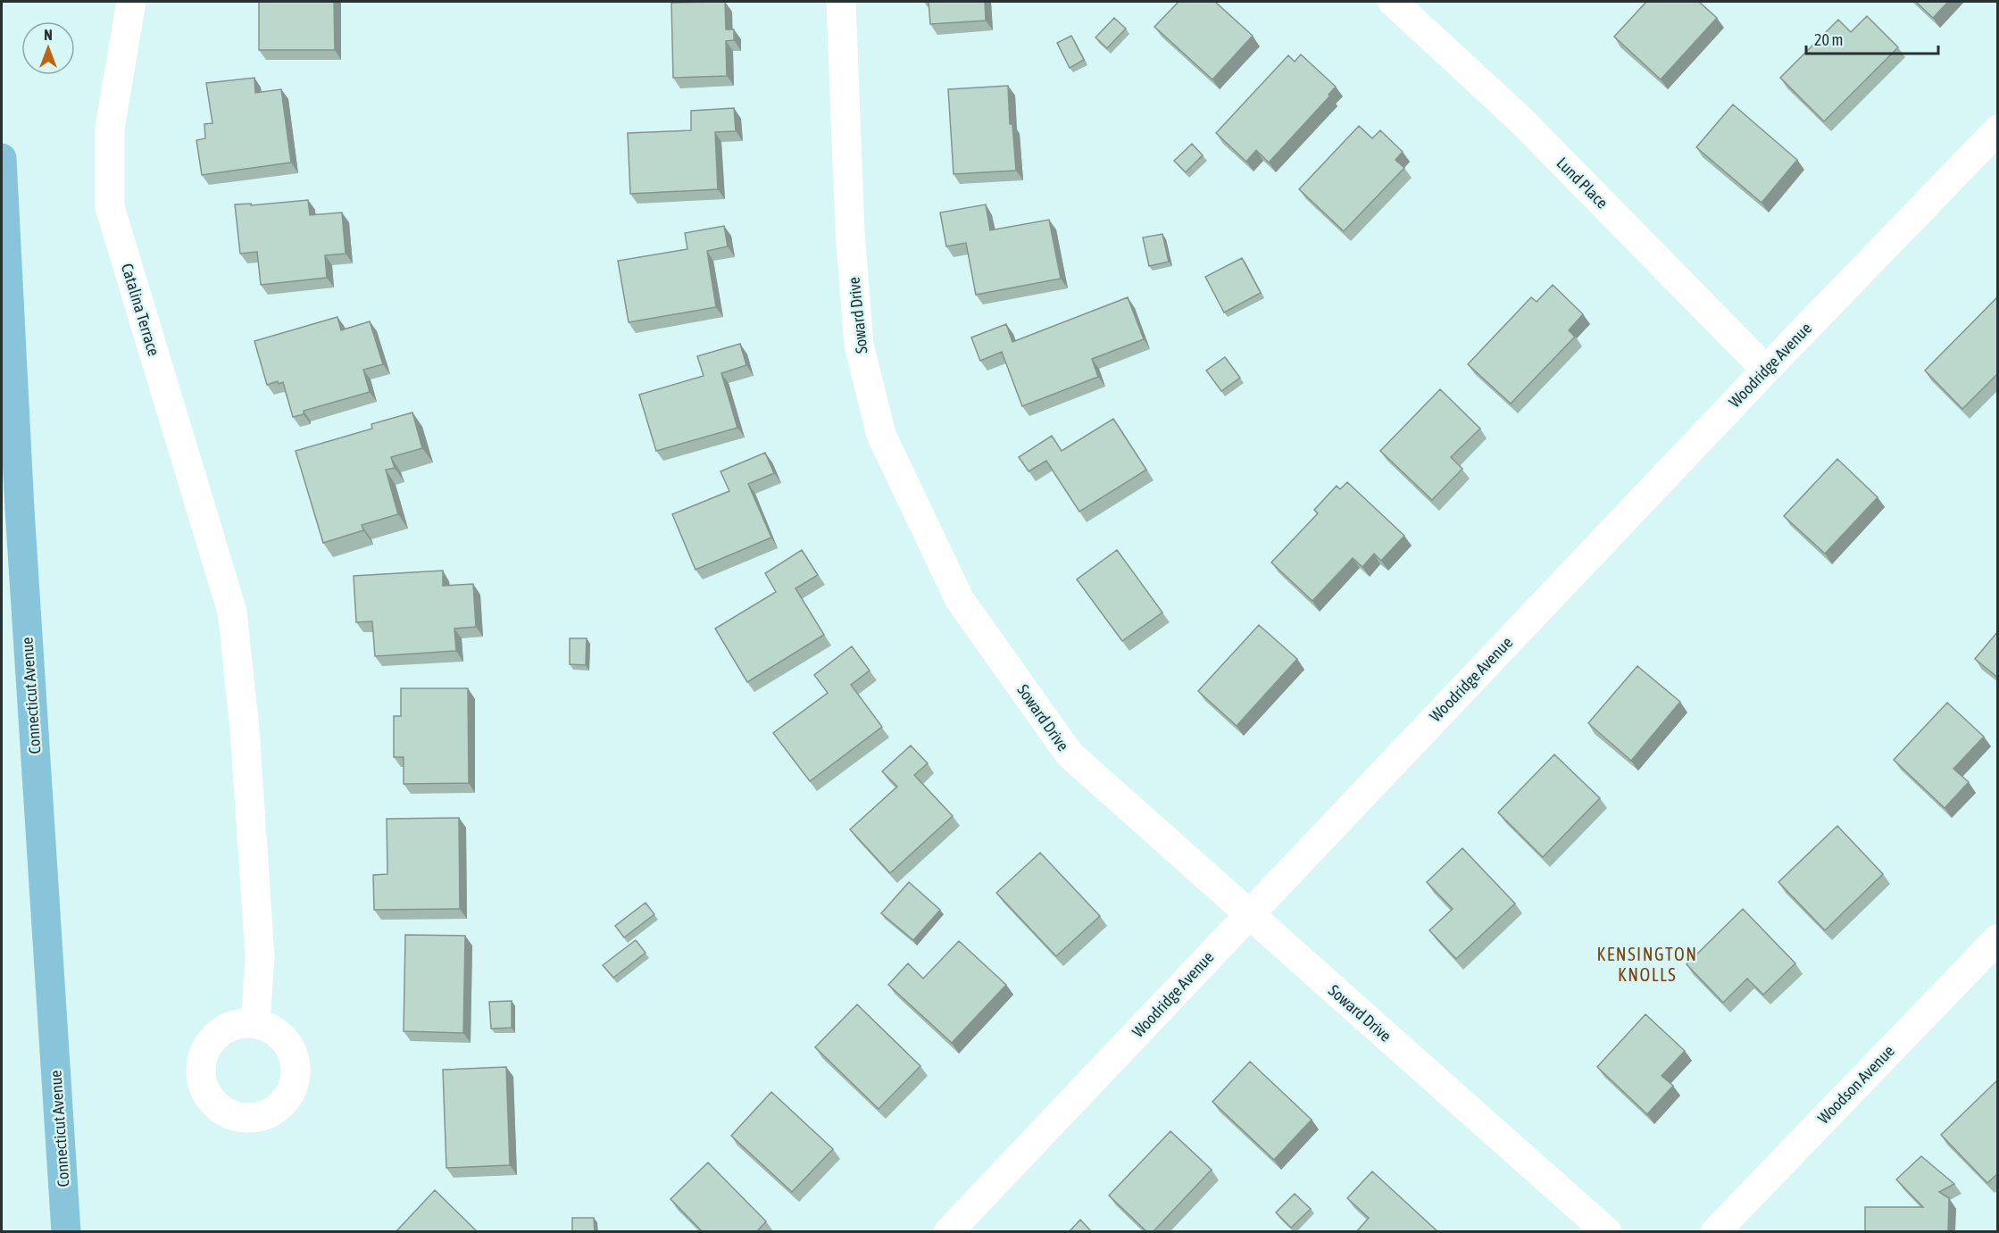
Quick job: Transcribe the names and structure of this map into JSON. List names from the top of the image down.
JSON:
{
  "streets": {
    "main road": ["Connecticut Avenue"],
    "street": [
      "Lund Place",
      "Catalina Terrace",
      "Soward Drive",
      "Woodridge Avenue",
      "Woodson Avenue"
    ]
  },
  "crossings": [
    ["Lund Place", "Woodridge Avenue"],
    ["Soward Drive", "Woodridge Avenue"]
  ],
  "districts": ["KENSINGTON KNOLLS"],
  "scale_bar": "20 m",
  "north": "top"
}
